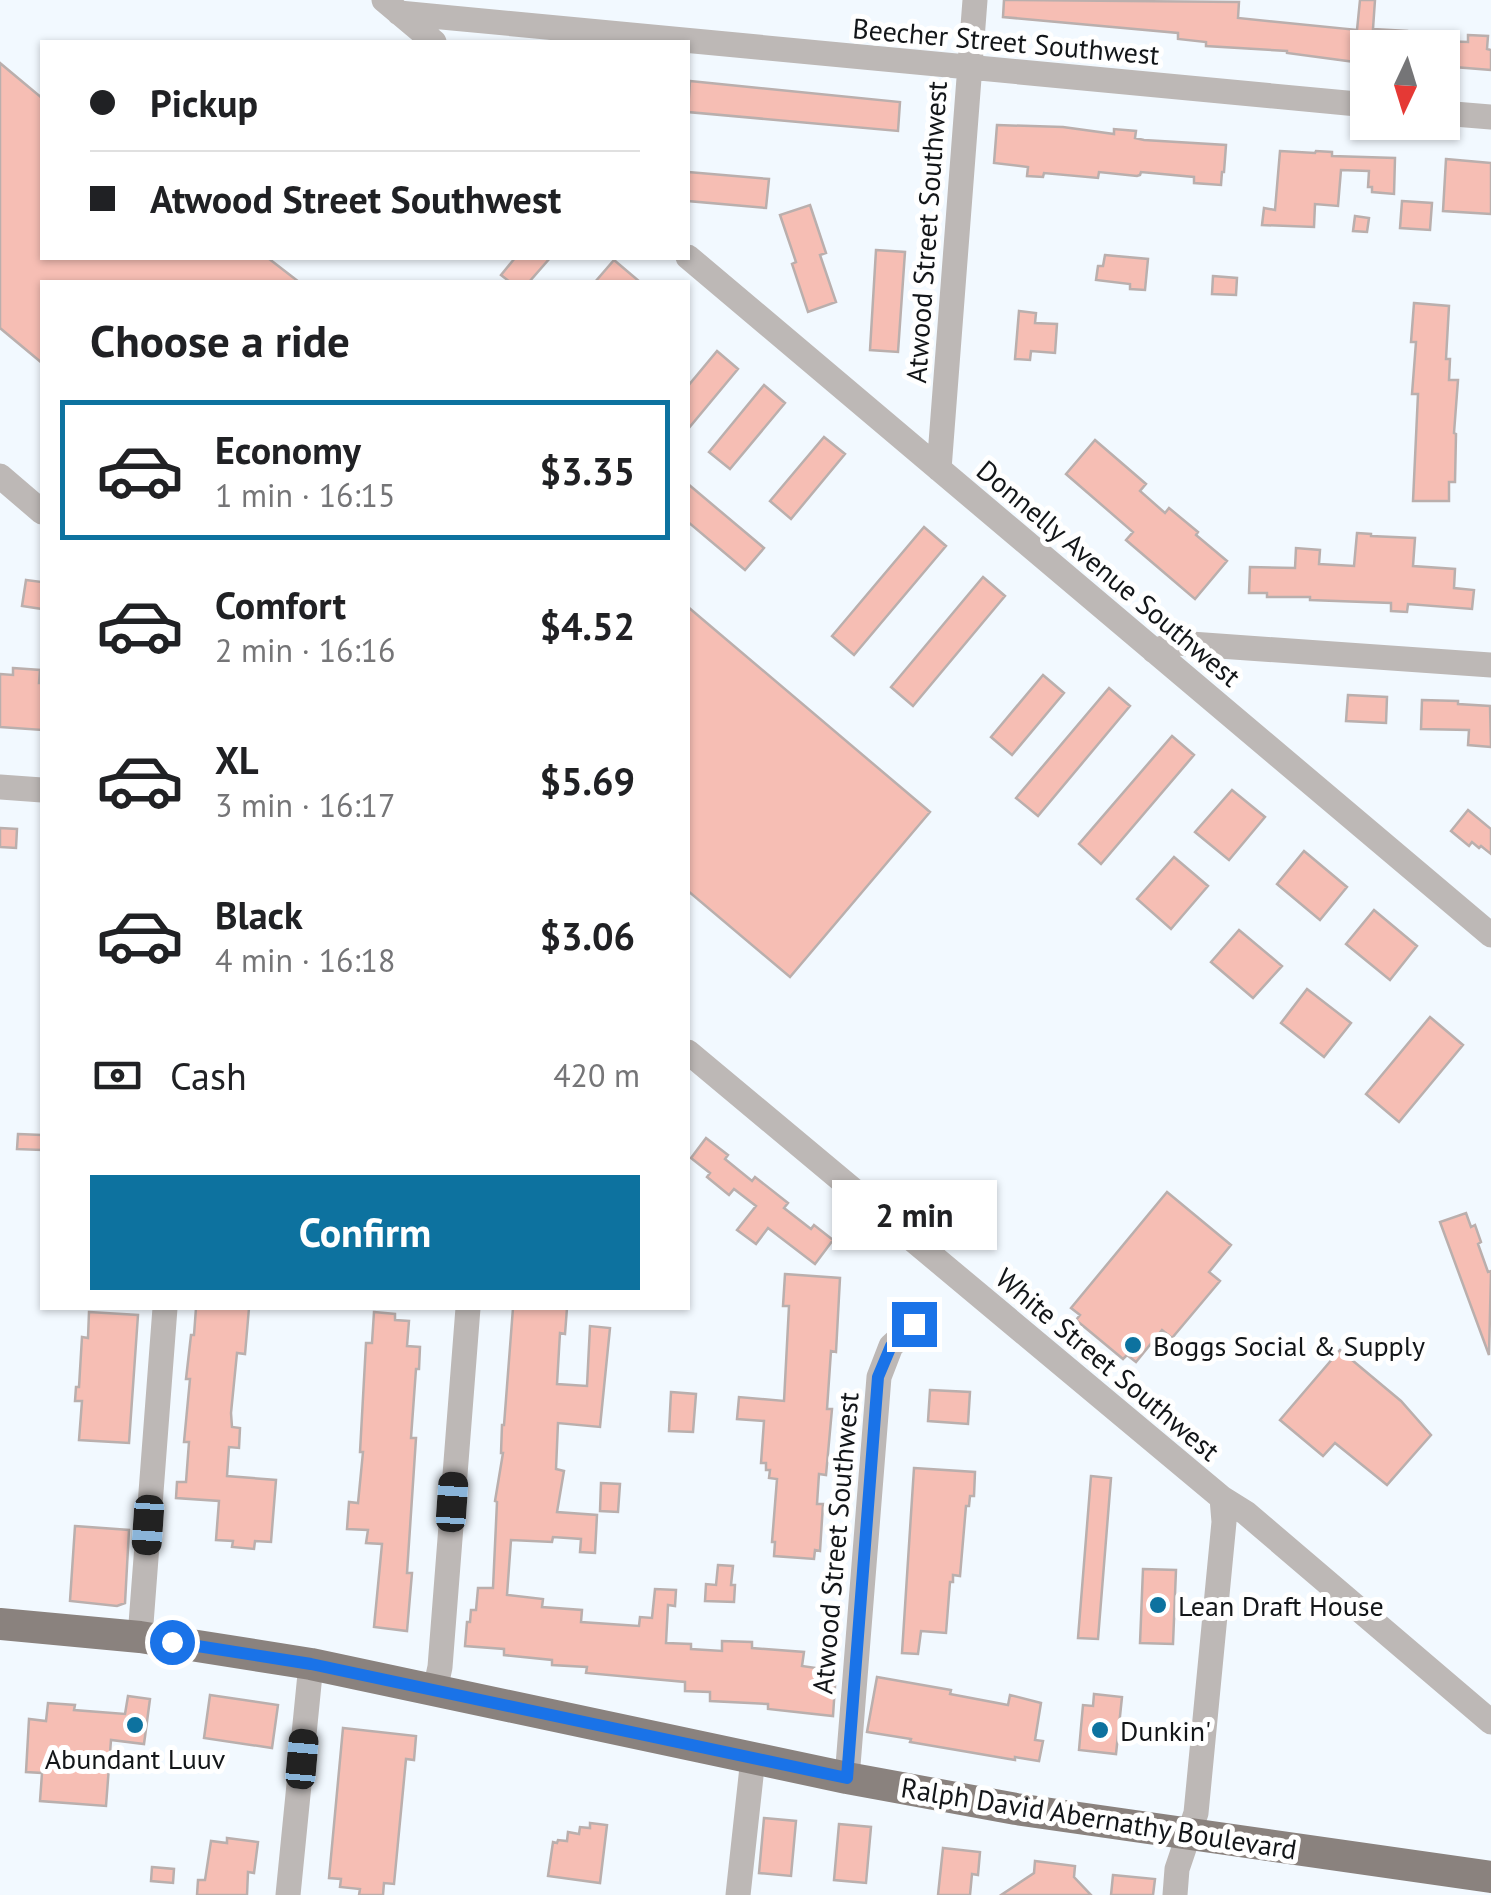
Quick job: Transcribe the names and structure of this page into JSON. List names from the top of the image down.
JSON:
{
  "streets": {
    "main road": ["Ralph David Abernathy Boulevard"],
    "street": [
      "Beecher Street Southwest",
      "Atwood Street Southwest",
      "Donnelly Avenue Southwest",
      "White Street Southwest"
    ]
  },
  "crossings": [
    ["Beecher Street Southwest", "Atwood Street Southwest"],
    ["Atwood Street Southwest", "Donnelly Avenue Southwest"],
    ["Atwood Street Southwest", "Ralph David Abernathy Boulevard"]
  ],
  "places": [
    "Boggs Social & Supply",
    "Lean Draft House",
    "Abundant Luuv",
    "Dunkin'"
  ],
  "north": "bottom",
  "page": {
    "banner": ["Pickup", "Atwood Street Southwest"],
    "heading": "Choose a ride",
    "list": [
      {
        "name": "Economy",
        "note": "1 min · 16:15",
        "value": "$3.35"
      },
      {
        "name": "Comfort",
        "note": "2 min · 16:16",
        "value": "$4.52"
      },
      {
        "name": "XL",
        "note": "3 min · 16:17",
        "value": "$5.69"
      },
      {
        "name": "Black",
        "note": "4 min · 16:18",
        "value": "$3.06"
      }
    ],
    "pay": ["Cash", "420 m"],
    "buttons": "Confirm",
    "bubble": "2 min"
  }
}
